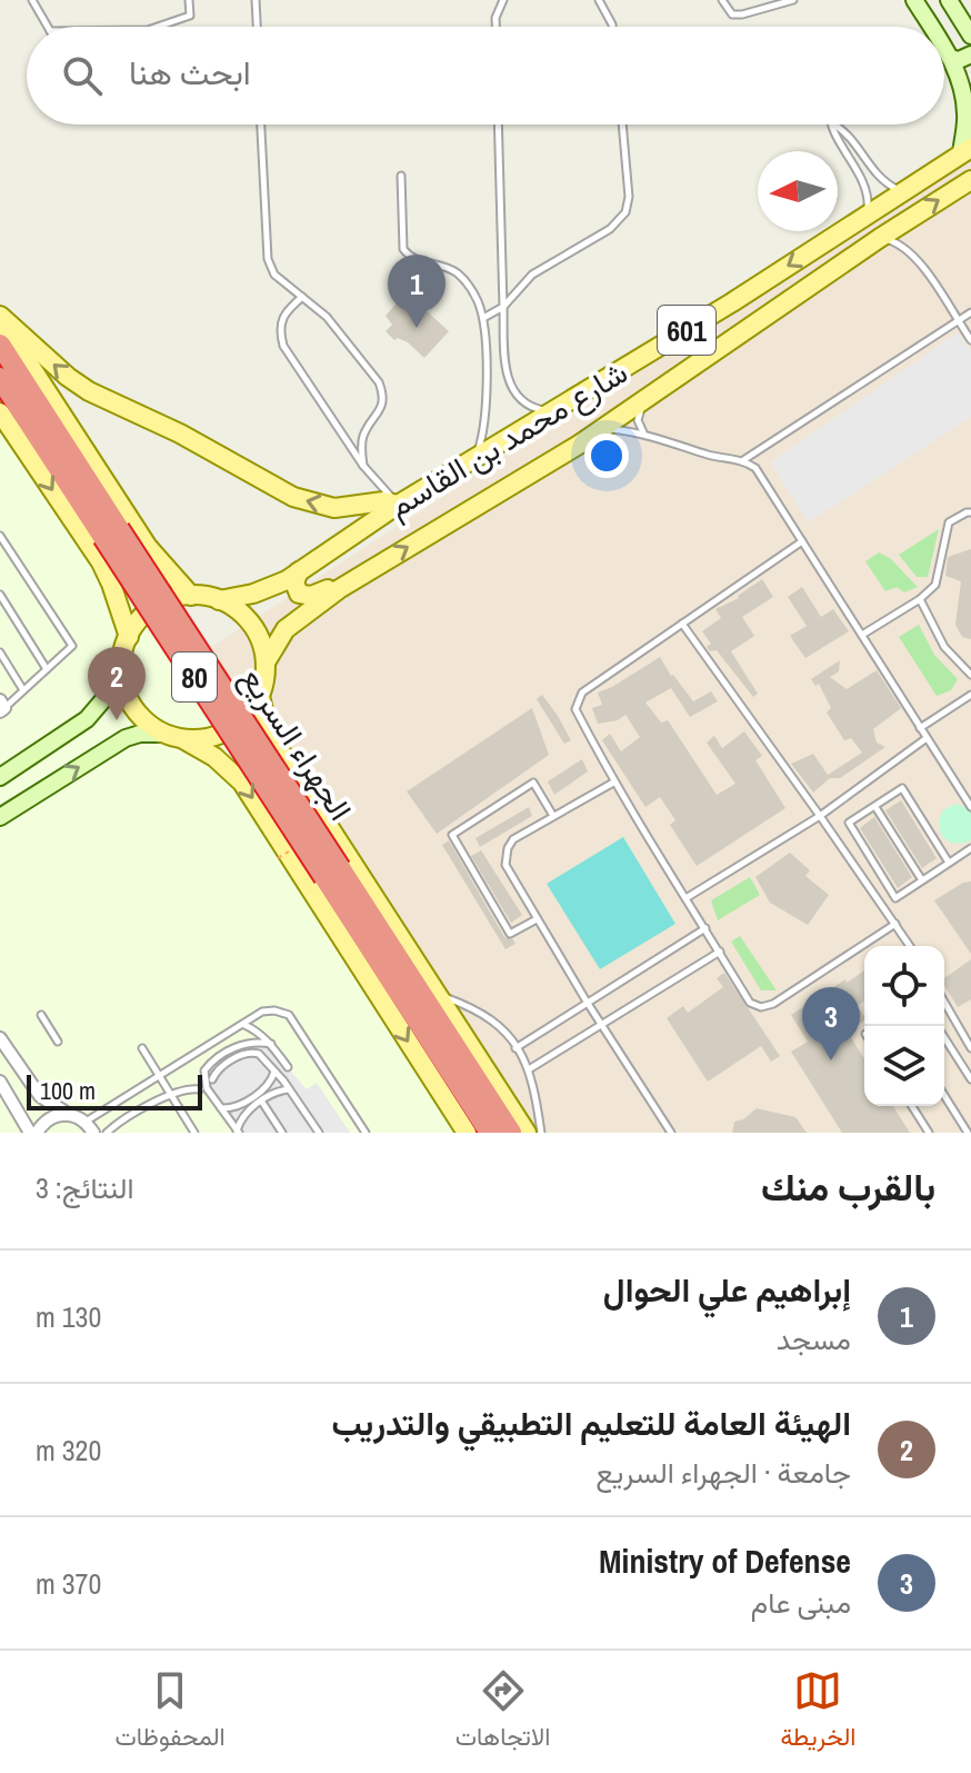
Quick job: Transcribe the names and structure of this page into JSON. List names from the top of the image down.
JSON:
{
  "streets": {
    "highway": ["80", "الجهراء السريع"],
    "main road": ["601", "شارع محمد بن القاسم"]
  },
  "crossings": [
    ["601", "شارع محمد بن القاسم"],
    ["601", "الجهراء السريع"],
    ["شارع محمد بن القاسم", "الجهراء السريع"]
  ],
  "scale_bar": "100 m",
  "north": "left",
  "page": {
    "search": "ابحث هنا",
    "pins": ["1", "2", "3"],
    "scale": "100 m",
    "heading": ["بالقرب منك", "النتائج: 3"],
    "list": [
      {
        "mark": "1",
        "name": "إبراهيم علي الحوال",
        "note": "مسجد",
        "value": "130 m"
      },
      {
        "mark": "2",
        "name": "الهيئة العامة للتعليم التطبيقي والتدريب",
        "note": "جامعة · الجهراء السريع",
        "value": "320 m"
      },
      {
        "mark": "3",
        "name": "Ministry of Defense",
        "note": "مبنى عام",
        "value": "370 m"
      }
    ],
    "nav": ["الخريطة", "الاتجاهات", "المحفوظات"]
  }
}
